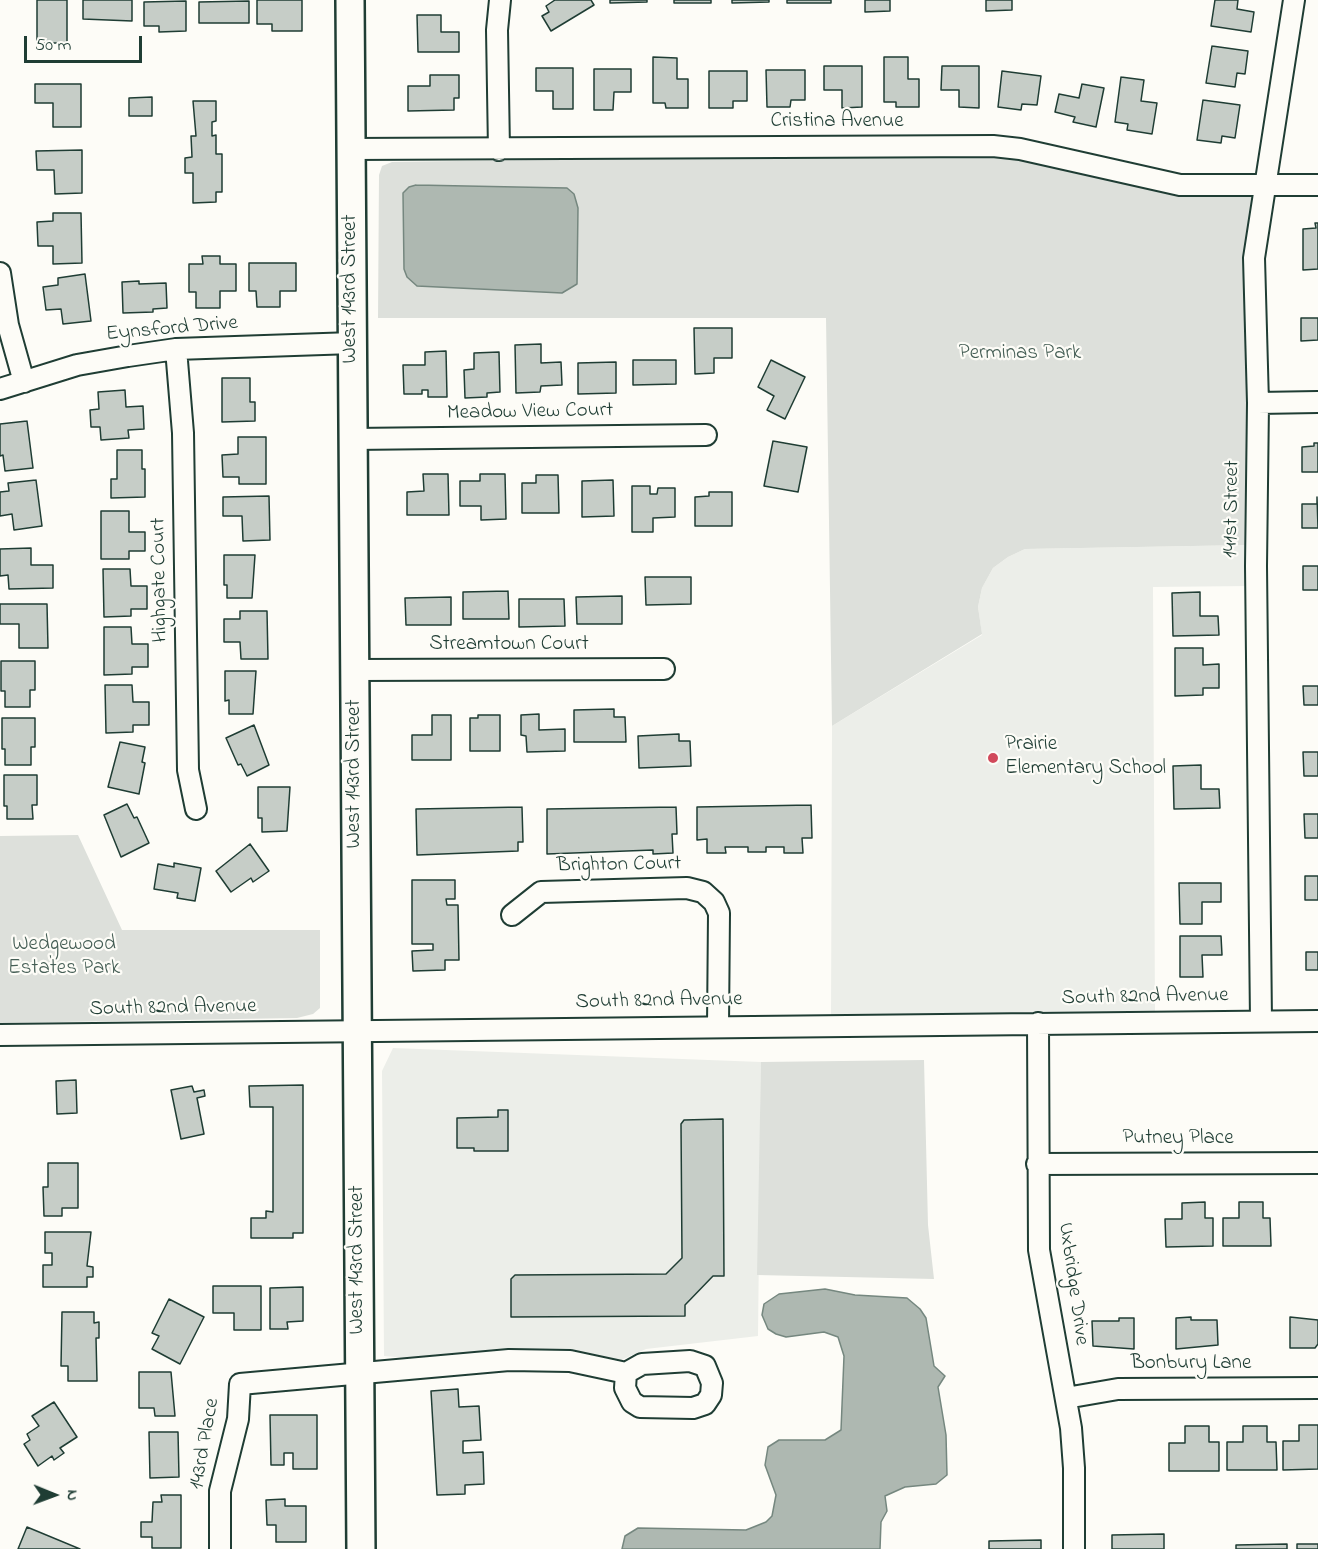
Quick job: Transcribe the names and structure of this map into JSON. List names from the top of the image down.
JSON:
{
  "streets": {
    "main road": ["West 143rd Street"],
    "street": [
      "Cristina Avenue",
      "Eynsford Drive",
      "Meadow View Court",
      "141st Street",
      "Highgate Court",
      "Streamtown Court",
      "Brighton Court",
      "South 82nd Avenue",
      "Putney Place",
      "Uxbridge Drive",
      "Bonbury Lane",
      "143rd Place"
    ]
  },
  "crossings": [
    ["Cristina Avenue", "West 143rd Street"],
    ["Cristina Avenue", "141st Street"],
    ["West 143rd Street", "Eynsford Drive"],
    ["West 143rd Street", "Meadow View Court"],
    ["West 143rd Street", "Streamtown Court"],
    ["West 143rd Street", "South 82nd Avenue"],
    ["West 143rd Street", "143rd Place"],
    ["Eynsford Drive", "Highgate Court"],
    ["141st Street", "South 82nd Avenue"],
    ["Brighton Court", "South 82nd Avenue"],
    ["South 82nd Avenue", "Uxbridge Drive"],
    ["Putney Place", "Uxbridge Drive"],
    ["Uxbridge Drive", "Bonbury Lane"]
  ],
  "parks": ["Perminas Park", "Wedgewood Estates Park"],
  "places": ["Prairie Elementary School"],
  "scale_bar": "50 m",
  "north": "right"
}
